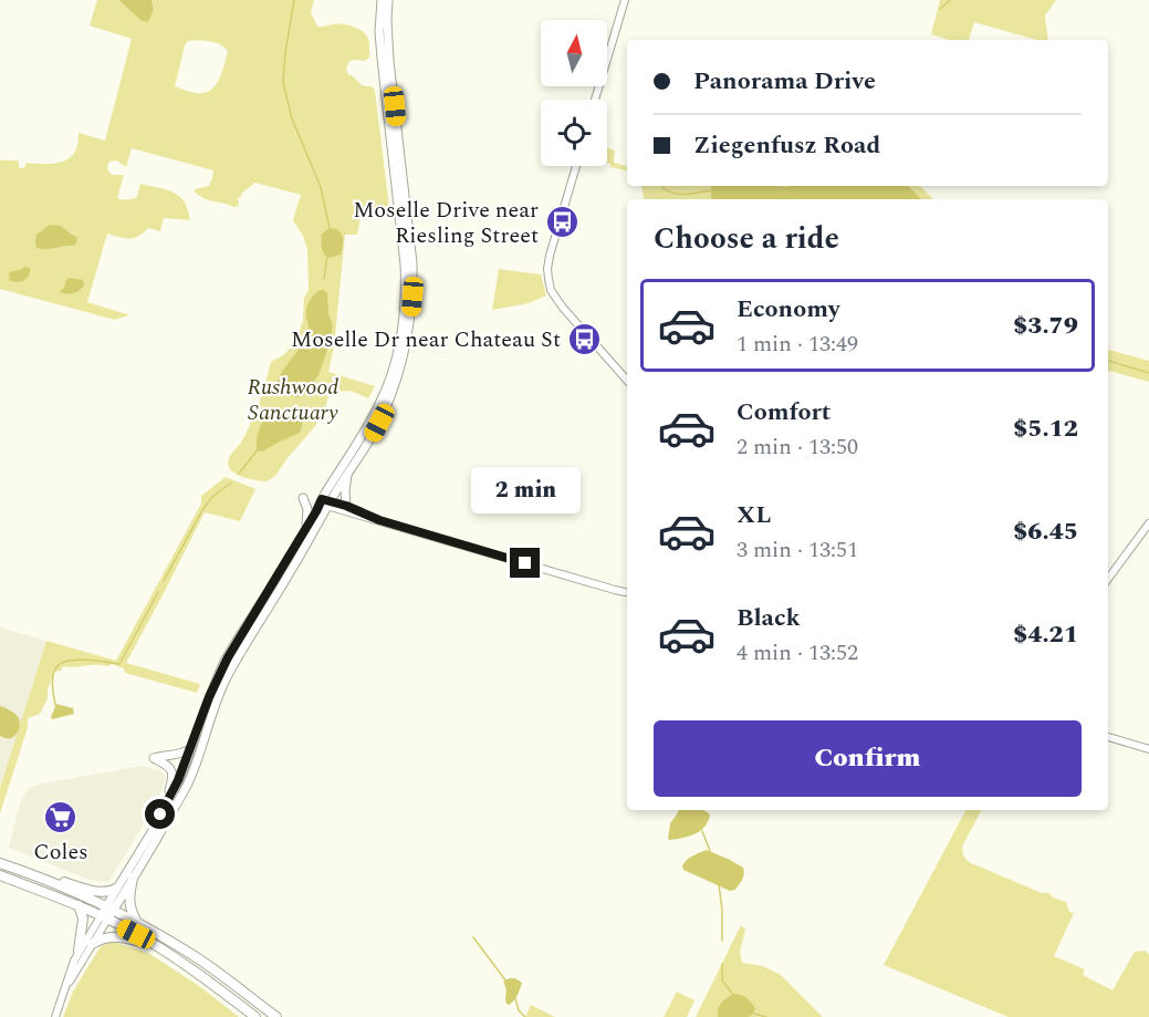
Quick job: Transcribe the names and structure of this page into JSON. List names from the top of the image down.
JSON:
{
  "parks": ["Rushwood Sanctuary"],
  "places": {
    "bus stop": ["Moselle Drive near Riesling Street", "Moselle Dr near Chateau St"],
    "supermarket": ["Coles"]
  },
  "north": "top",
  "page": {
    "banner": ["Panorama Drive", "Ziegenfusz Road"],
    "heading": "Choose a ride",
    "list": [
      {
        "name": "Economy",
        "note": "1 min · 13:49",
        "value": "$3.79"
      },
      {
        "name": "Comfort",
        "note": "2 min · 13:50",
        "value": "$5.12"
      },
      {
        "name": "XL",
        "note": "3 min · 13:51",
        "value": "$6.45"
      },
      {
        "name": "Black",
        "note": "4 min · 13:52",
        "value": "$4.21"
      }
    ],
    "bubble": "2 min",
    "buttons": "Confirm"
  }
}
